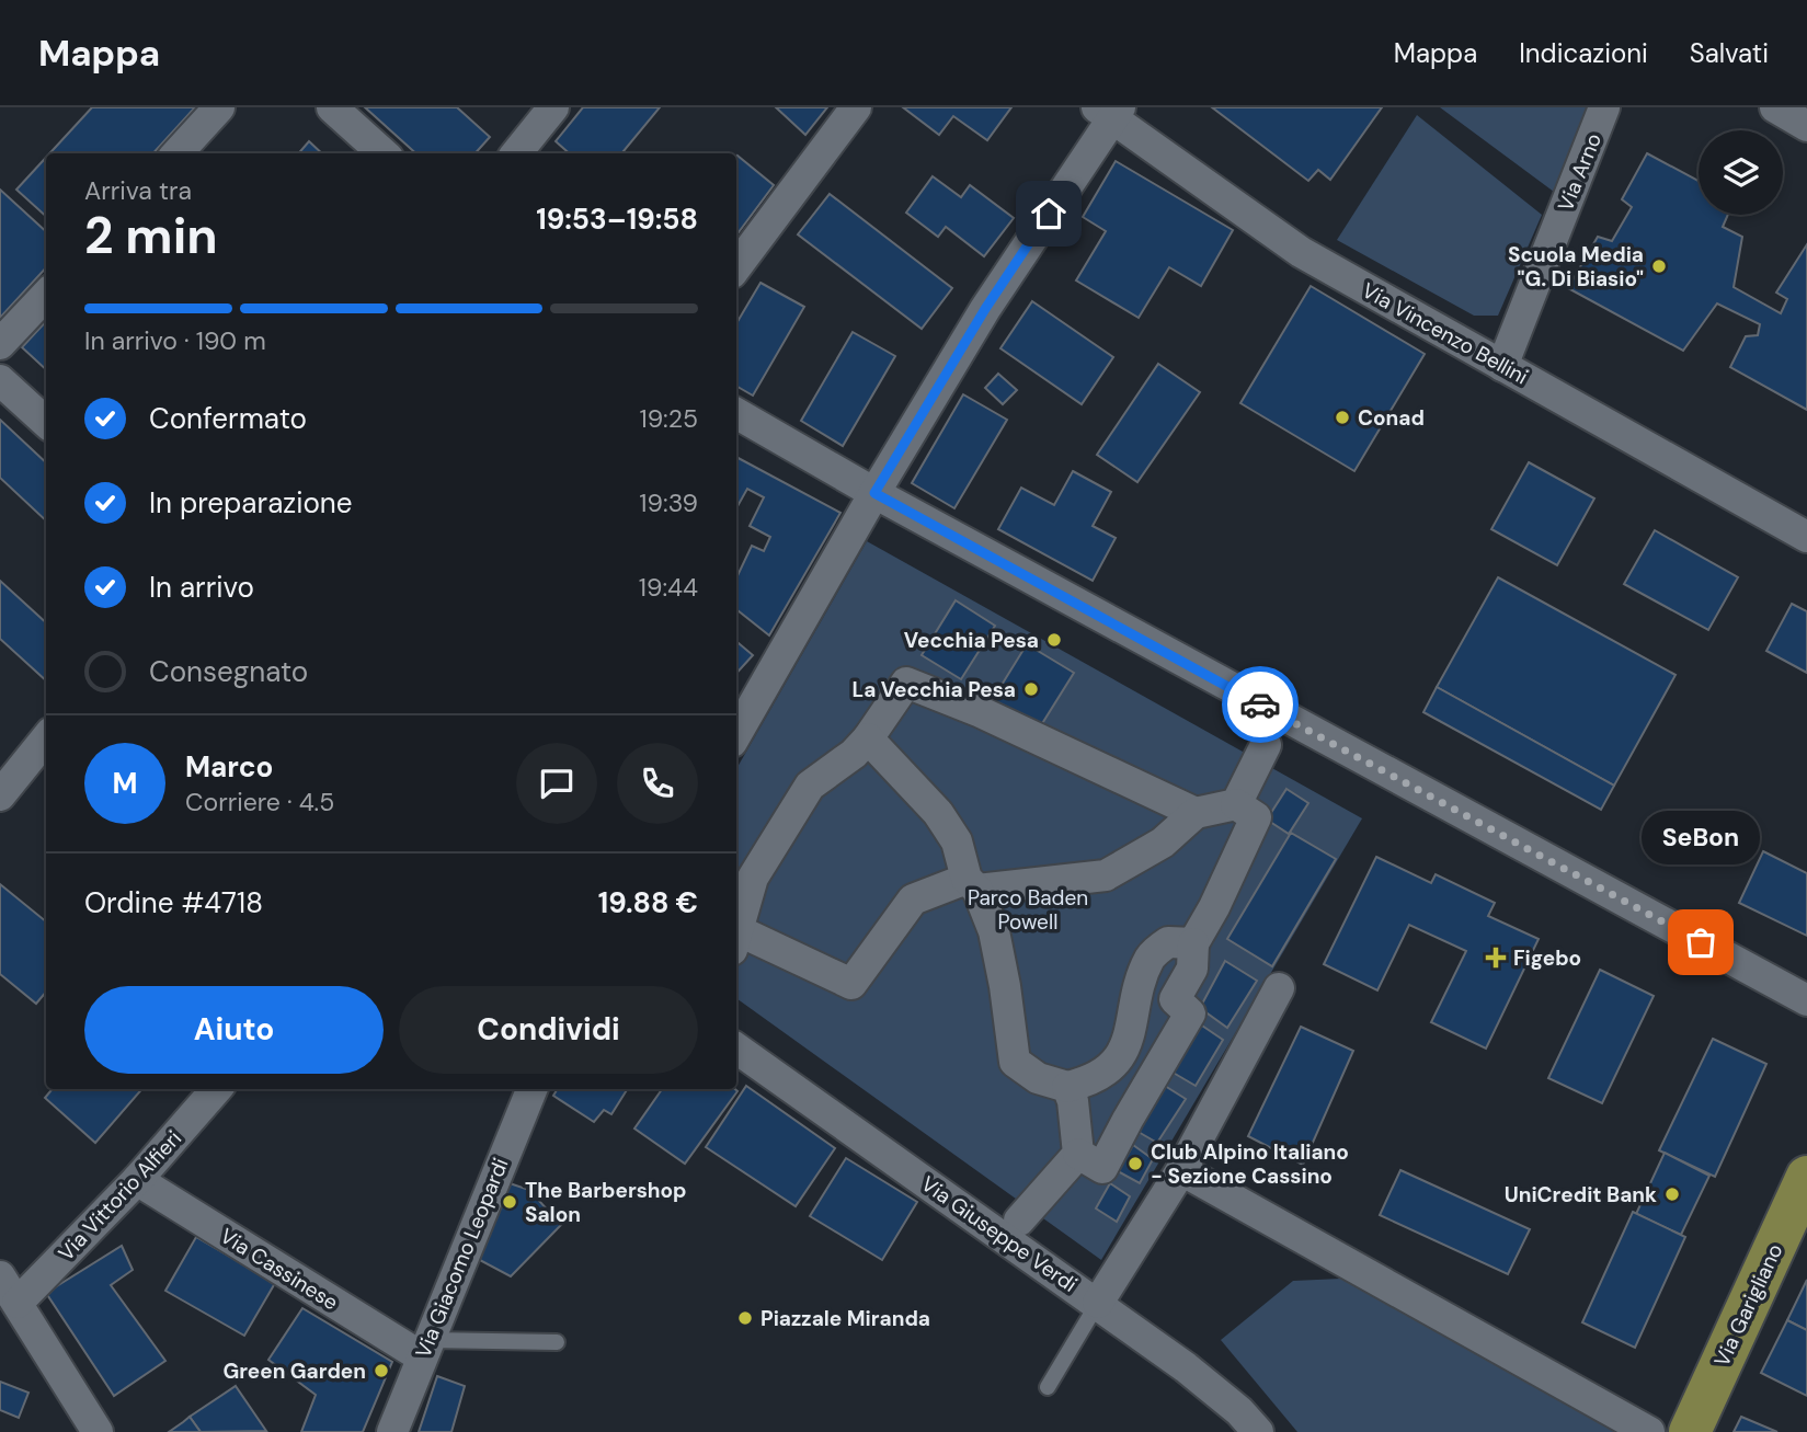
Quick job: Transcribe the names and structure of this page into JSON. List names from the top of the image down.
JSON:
{
  "streets": {
    "main road": ["Via Garigliano"],
    "street": [
      "Via Arno",
      "Via Vincenzo Bellini",
      "Via Vittorio Alfieri",
      "Via Giuseppe Verdi",
      "Via Giacomo Leopardi",
      "Via Cassinese"
    ]
  },
  "crossings": [
    ["Via Arno", "Via Vincenzo Bellini"],
    ["Via Vittorio Alfieri", "Via Cassinese"],
    ["Via Giacomo Leopardi", "Via Cassinese"]
  ],
  "parks": ["Parco Baden Powell"],
  "places": {
    "other": [
      "Scuola Media \"G. Di Biasio\"",
      "Conad",
      "Vecchia Pesa",
      "La Vecchia Pesa",
      "SeBon",
      "Club Alpino Italiano - Sezione Cassino",
      "UniCredit Bank",
      "The Barbershop Salon",
      "Piazzale Miranda",
      "Green Garden"
    ],
    "health": ["Figebo"]
  },
  "page": {
    "header": "Mappa",
    "nav": ["Mappa", "Indicazioni", "Salvati"],
    "heading": ["2 min", "Arriva tra", "19:53–19:58"],
    "panel": [
      "Marco",
      "Corriere · 4.5",
      "Ordine #4718",
      "19.88 €"
    ],
    "bar": "In arrivo · 190 m",
    "list": [
      ["Confermato", "19:25"],
      ["In preparazione", "19:39"],
      ["In arrivo", "19:44"],
      "Consegnato"
    ],
    "round": "M",
    "bubble": "SeBon",
    "buttons": ["Aiuto", "Condividi"]
  }
}
